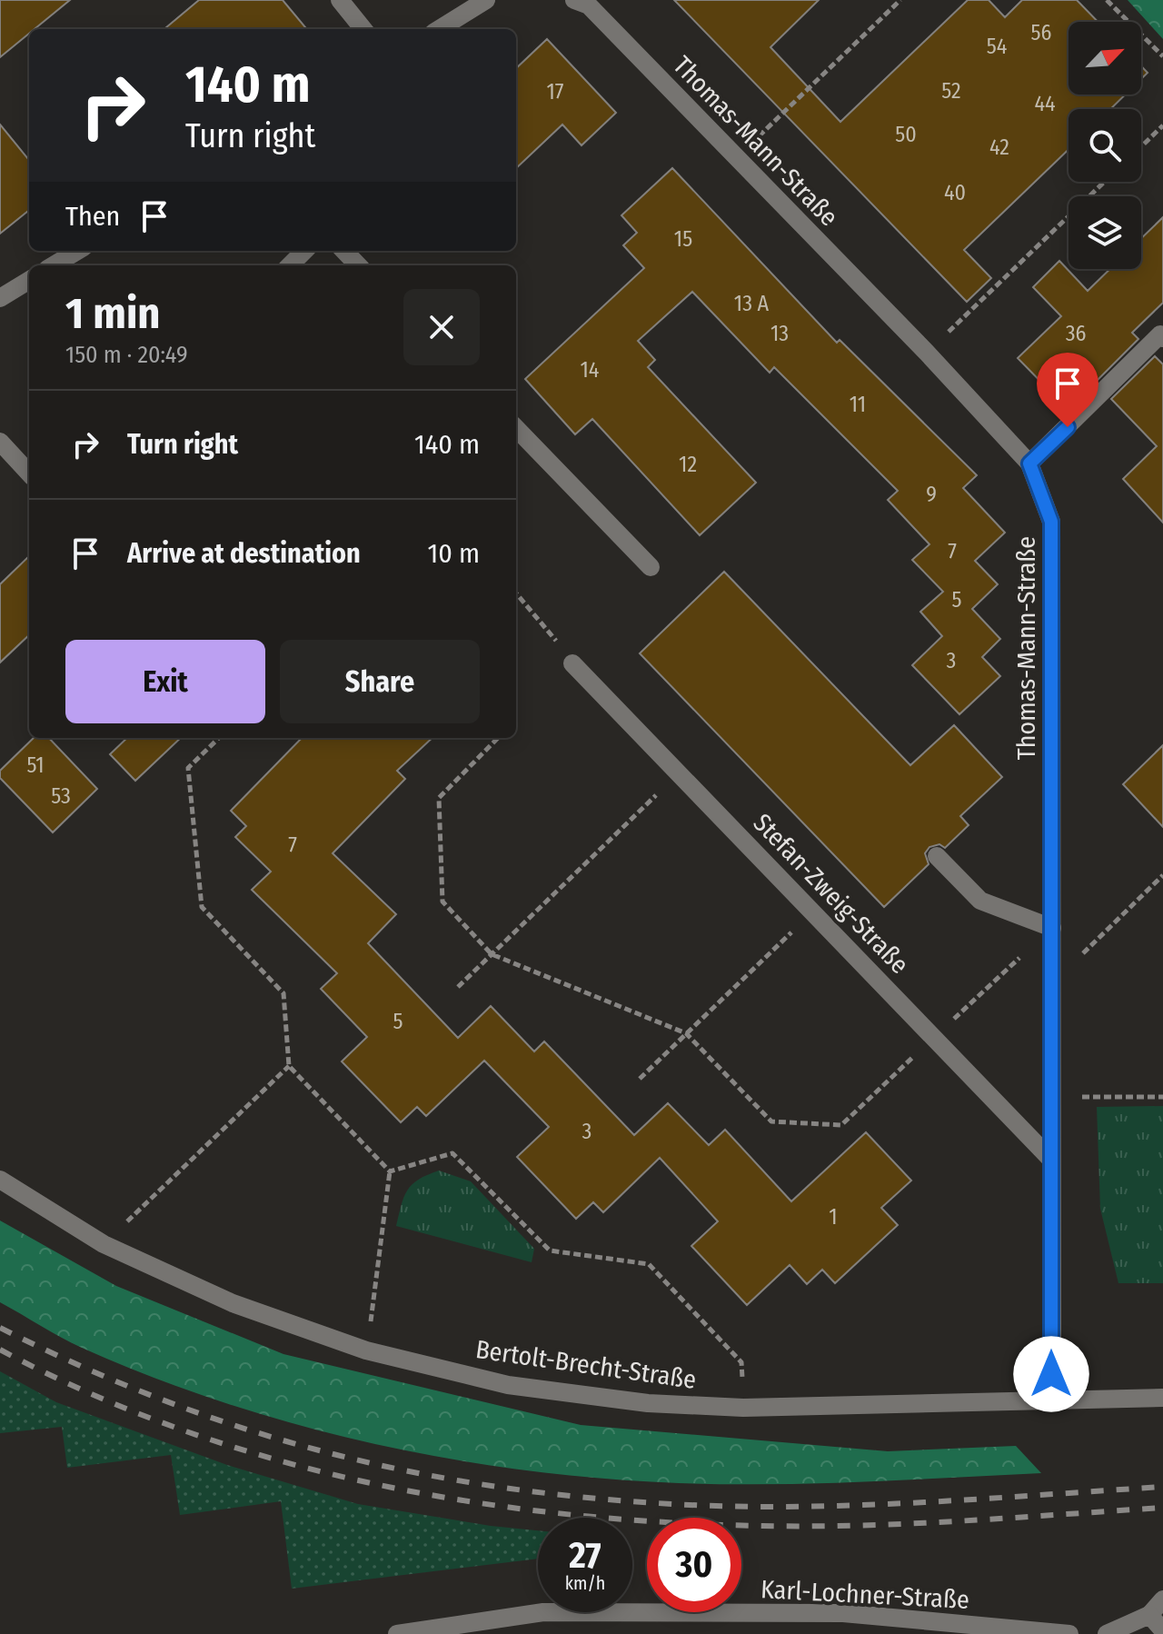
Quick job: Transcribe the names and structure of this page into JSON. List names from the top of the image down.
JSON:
{
  "streets": {
    "street": [
      "Thomas-Mann-Straße",
      "Stefan-Zweig-Straße",
      "Bertolt-Brecht-Straße",
      "Karl-Lochner-Straße"
    ]
  },
  "crossings": [
    ["Thomas-Mann-Straße", "Stefan-Zweig-Straße"],
    ["Thomas-Mann-Straße", "Bertolt-Brecht-Straße"]
  ],
  "house_numbers": [
    "56",
    "54",
    "52",
    "17",
    "44",
    "50",
    "42",
    "40",
    "15",
    "13 A",
    "13",
    "36",
    "14",
    "11",
    "12",
    "9",
    "7",
    "5",
    "3",
    "51",
    "53",
    "7",
    "5",
    "3",
    "1"
  ],
  "north": "top right",
  "page": {
    "turn": ["140 m", "Turn right"],
    "then": "Then",
    "heading": ["1 min", "150 m · 20:49"],
    "list": [
      {
        "name": "Turn right",
        "value": "140 m"
      },
      {
        "name": "Arrive at destination",
        "value": "10 m"
      }
    ],
    "buttons": ["Exit", "Share"],
    "speed": "27 km/h",
    "limit": "30"
  }
}
